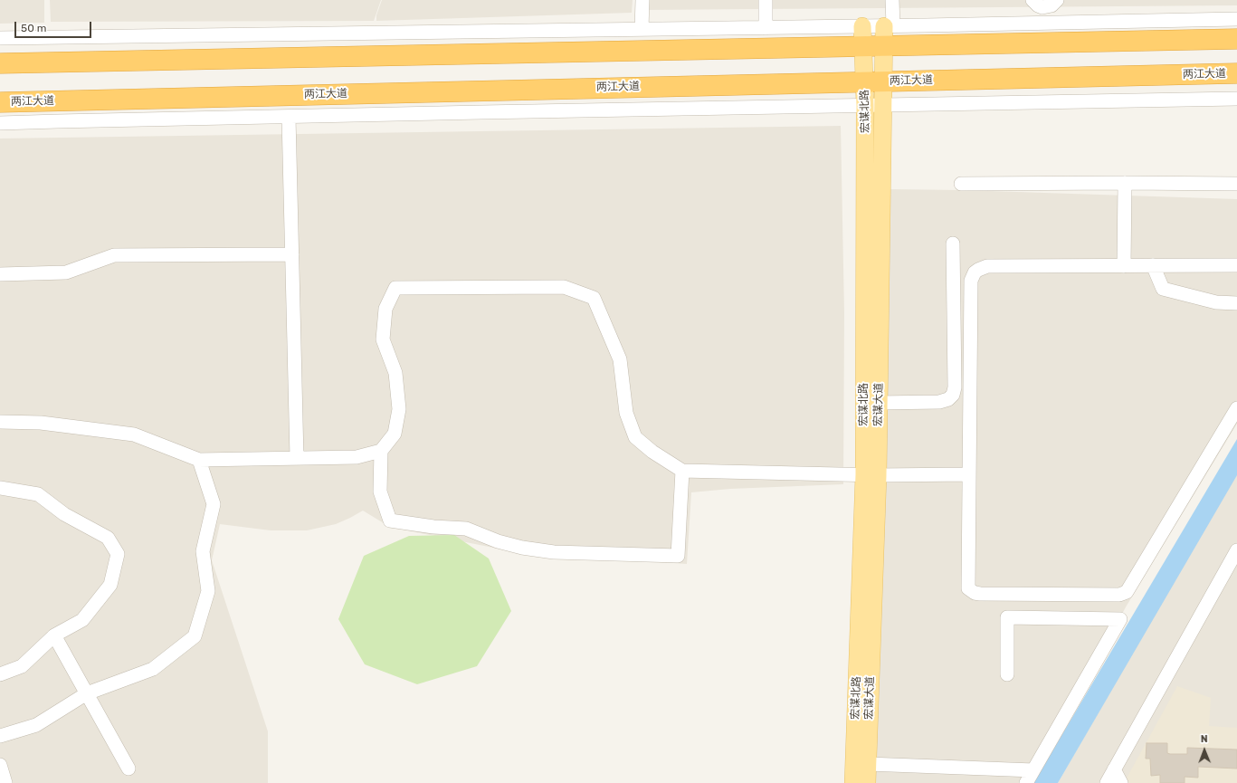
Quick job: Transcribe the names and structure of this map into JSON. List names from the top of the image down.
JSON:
{
  "streets": {
    "highway": ["两江大道"],
    "main road": ["宏谋北路", "宏谋大道"]
  },
  "crossings": [
    ["两江大道", "宏谋北路"],
    ["两江大道", "宏谋大道"],
    ["宏谋北路", "宏谋大道"]
  ],
  "scale_bar": "50 m",
  "north": "top"
}
